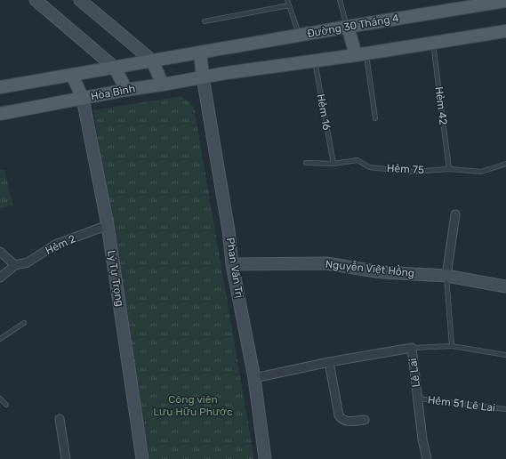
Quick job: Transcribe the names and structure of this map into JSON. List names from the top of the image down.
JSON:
{
  "streets": {
    "main road": ["Đường 30 Tháng 4", "Hòa Bình"],
    "street": [
      "Hẻm 2",
      "Phan Văn Trị",
      "Nguyễn Việt Hồng",
      "Lý Tự Trọng",
      "Lê Lai"
    ],
    "lane": [
      "Hẻm 42",
      "Hẻm 16",
      "Hẻm 75",
      "Hẻm 51 Lê Lai"
    ]
  },
  "crossings": [
    ["Hòa Bình", "Hẻm 16"],
    ["Hòa Bình", "Phan Văn Trị"],
    ["Hòa Bình", "Lý Tự Trọng"],
    ["Hẻm 42", "Hẻm 75"],
    ["Hẻm 16", "Hẻm 75"],
    ["Hẻm 2", "Lý Tự Trọng"],
    ["Phan Văn Trị", "Nguyễn Việt Hồng"],
    ["Phan Văn Trị", "Lê Lai"],
    ["Lê Lai", "Hẻm 51 Lê Lai"]
  ],
  "parks": ["Công viên Lưu Hữu Phước"]
}
